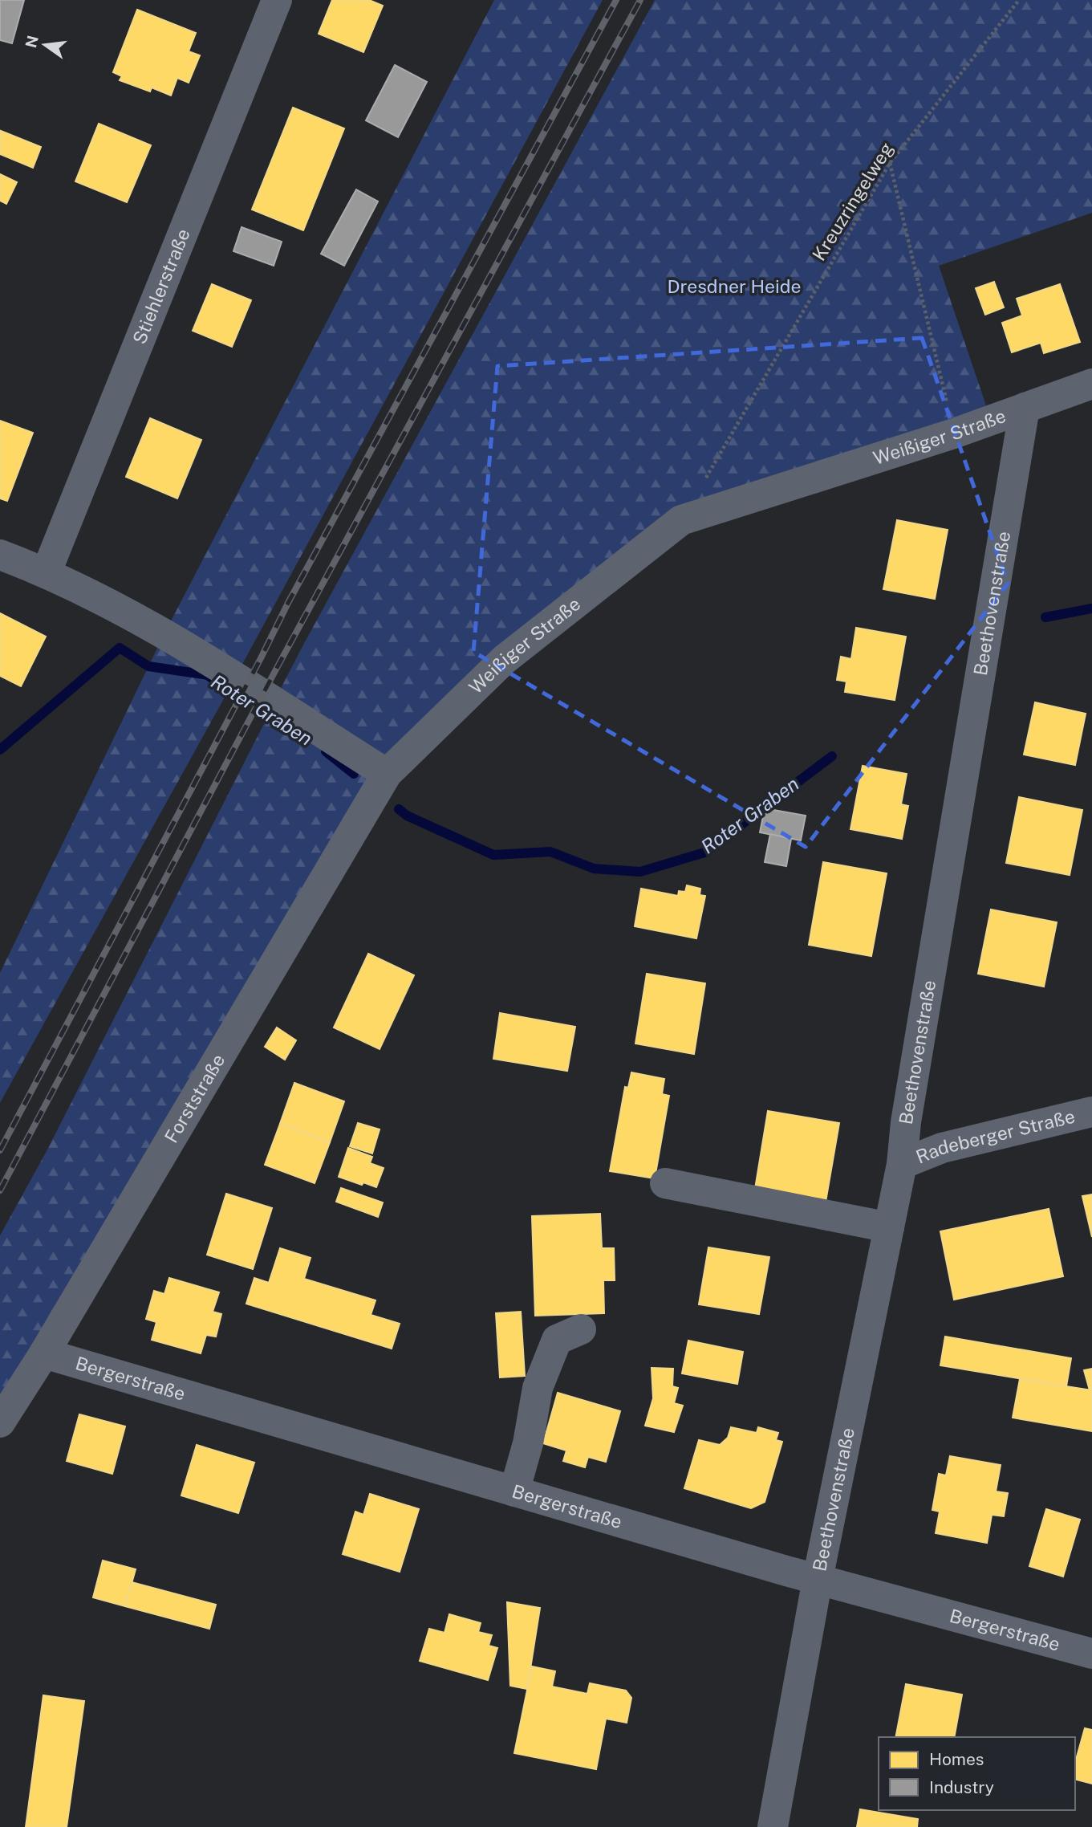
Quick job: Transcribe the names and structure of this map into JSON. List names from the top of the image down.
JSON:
{
  "streets": {
    "street": [
      "Stiehlerstraße",
      "Weißiger Straße",
      "Beethovenstraße",
      "Forststraße",
      "Radeberger Straße",
      "Bergerstraße"
    ],
    "path": ["Kreuzringelweg"]
  },
  "crossings": [
    ["Kreuzringelweg", "Weißiger Straße"],
    ["Weißiger Straße", "Beethovenstraße"],
    ["Weißiger Straße", "Forststraße"],
    ["Beethovenstraße", "Radeberger Straße"],
    ["Beethovenstraße", "Bergerstraße"],
    ["Forststraße", "Bergerstraße"]
  ],
  "water": ["Roter Graben"],
  "parks": ["Dresdner Heide"],
  "legend": ["Homes", "Industry"],
  "north": "left"
}
